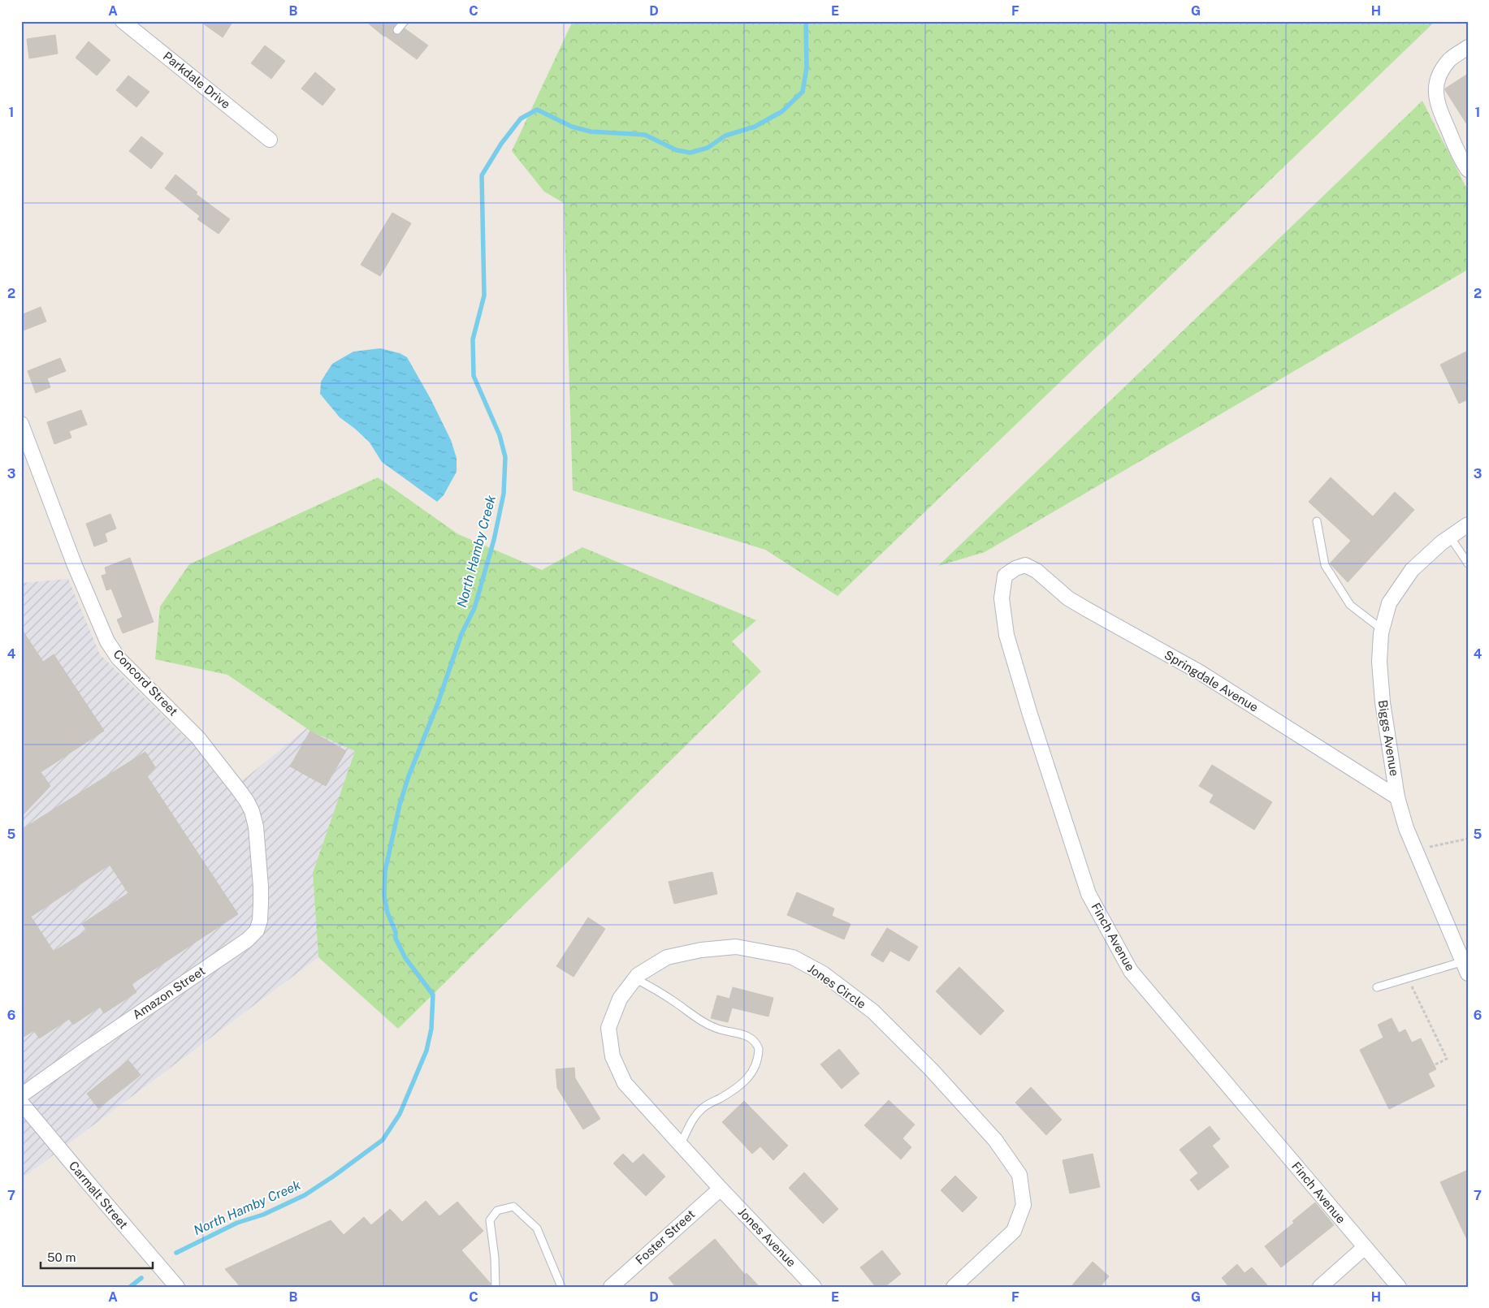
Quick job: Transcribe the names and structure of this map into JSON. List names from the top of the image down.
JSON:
{
  "streets": {
    "street": [
      "Parkdale Drive",
      "Springdale Avenue",
      "Concord Street",
      "Biggs Avenue",
      "Finch Avenue",
      "Jones Circle",
      "Amazon Street",
      "Carmalt Street",
      "Foster Street",
      "Jones Avenue"
    ]
  },
  "crossings": [
    ["Springdale Avenue", "Biggs Avenue"],
    ["Springdale Avenue", "Finch Avenue"],
    ["Concord Street", "Amazon Street"],
    ["Jones Circle", "Foster Street"],
    ["Jones Circle", "Jones Avenue"],
    ["Foster Street", "Jones Avenue"]
  ],
  "water": ["North Hamby Creek"],
  "scale_bar": "50 m",
  "grid": {
    "columns": [
      "A",
      "B",
      "C",
      "D",
      "E",
      "F",
      "G",
      "H"
    ],
    "rows": [
      "1",
      "2",
      "3",
      "4",
      "5",
      "6",
      "7"
    ]
  }
}
